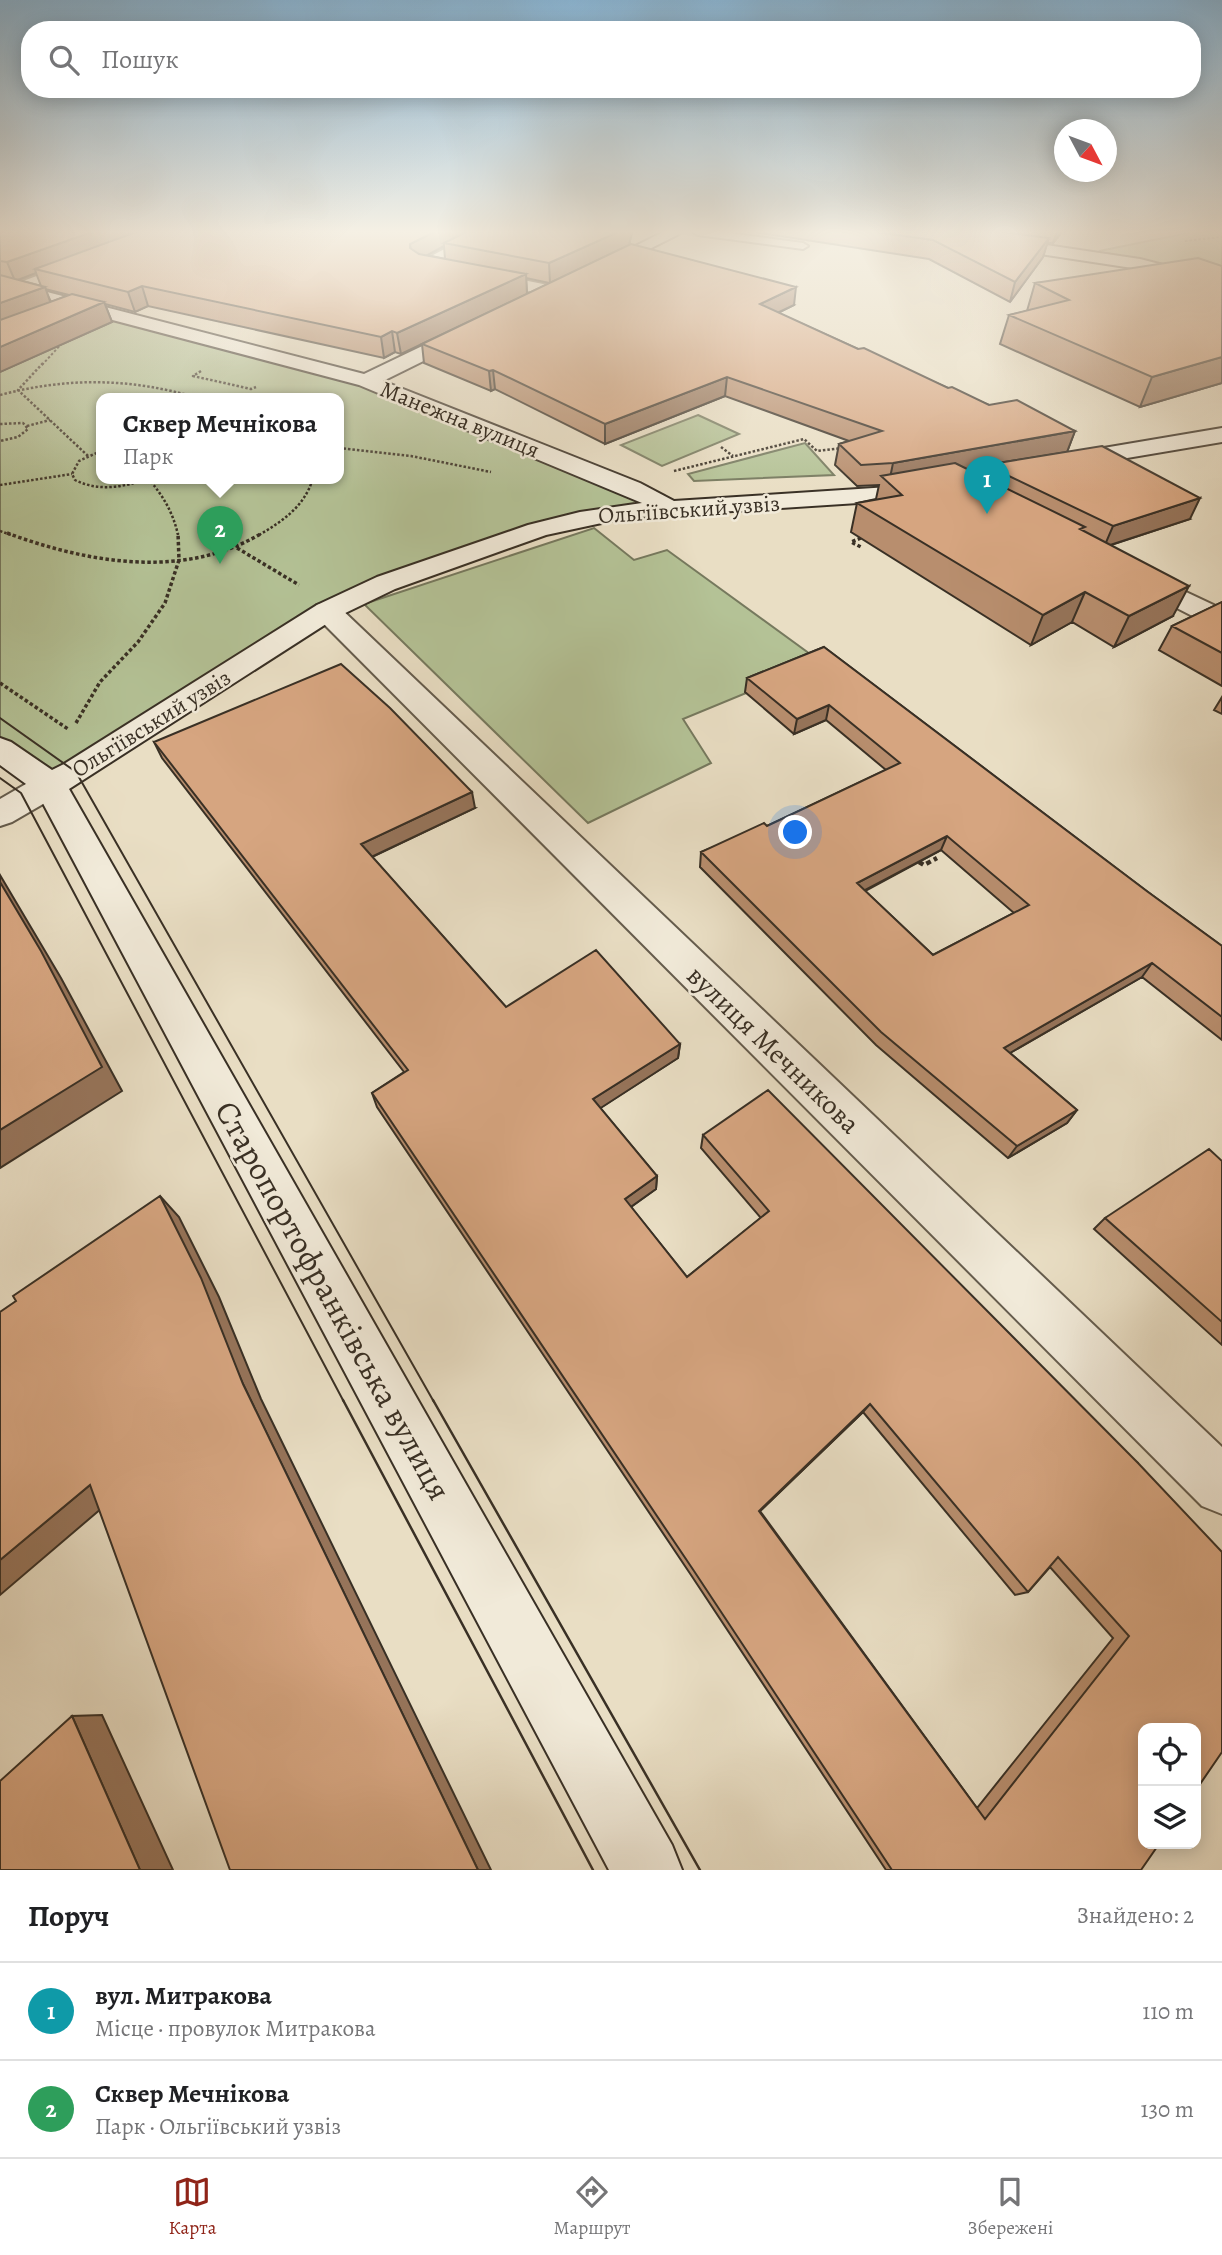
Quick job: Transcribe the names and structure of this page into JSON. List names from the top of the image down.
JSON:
{
  "streets": {
    "street": [
      "Манежна вулиця",
      "Ольгіївський узвіз",
      "вулиця Мечникова",
      "Старопортофранківська вулиця"
    ]
  },
  "crossings": [
    ["Манежна вулиця", "Ольгіївський узвіз"],
    ["Ольгіївський узвіз", "вулиця Мечникова"],
    ["Ольгіївський узвіз", "Старопортофранківська вулиця"]
  ],
  "north": "bottom right",
  "page": {
    "search": "Пошук",
    "popup": ["Сквер Мечнікова", "Парк"],
    "pins": ["1", "2"],
    "heading": ["Поруч", "Знайдено: 2"],
    "list": [
      {
        "mark": "1",
        "name": "вул. Митракова",
        "note": "Місце · провулок Митракова",
        "value": "110 m"
      },
      {
        "mark": "2",
        "name": "Сквер Мечнікова",
        "note": "Парк · Ольгіївський узвіз",
        "value": "130 m"
      }
    ],
    "nav": ["Карта", "Маршрут", "Збережені"]
  }
}
